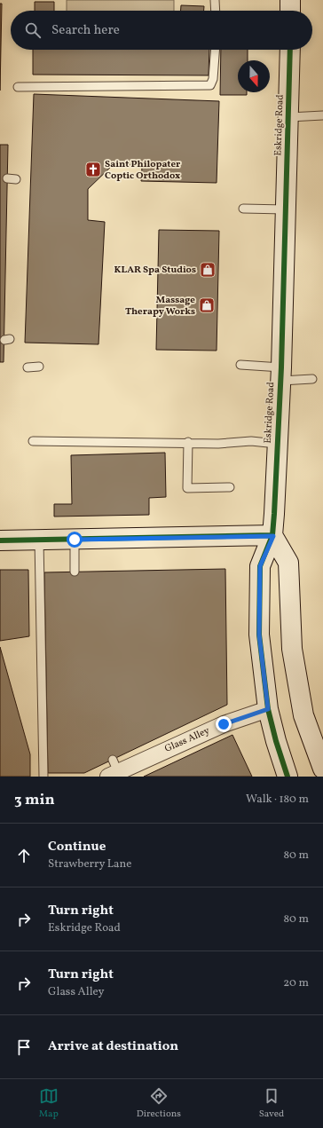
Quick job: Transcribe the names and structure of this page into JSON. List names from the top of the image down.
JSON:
{
  "streets": {
    "street": ["Eskridge Road", "Glass Alley"]
  },
  "crossings": [
    ["Eskridge Road", "Glass Alley"]
  ],
  "places": {
    "church": ["Saint Philopater Coptic Orthodox"],
    "shop": ["KLAR Spa Studios", "Massage Therapy Works"]
  },
  "north": "bottom",
  "page": {
    "search": "Search here",
    "heading": ["3 min", "Walk · 180 m"],
    "list": [
      ["Continue", "Strawberry Lane", "80 m"],
      ["Turn right", "Eskridge Road", "80 m"],
      ["Turn right", "Glass Alley", "20 m"],
      "Arrive at destination"
    ],
    "nav": ["Map", "Directions", "Saved"]
  }
}
